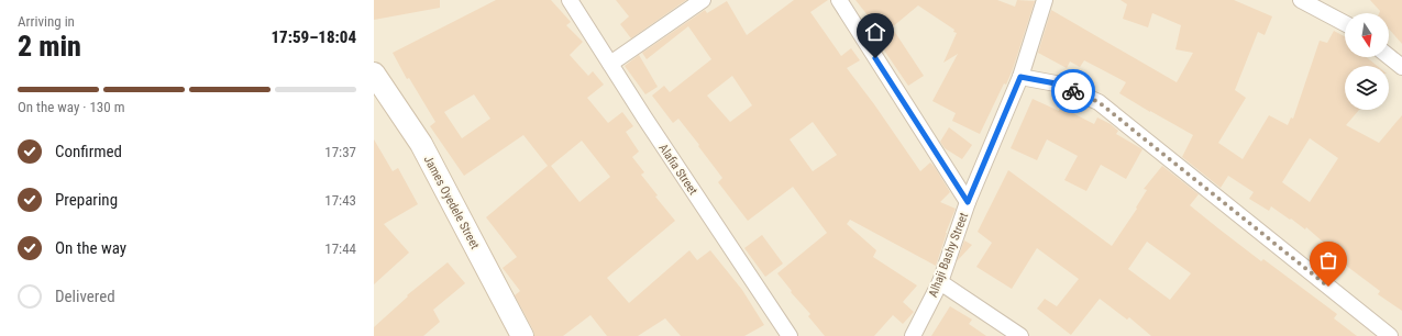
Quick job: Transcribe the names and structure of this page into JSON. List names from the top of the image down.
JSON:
{
  "streets": {
    "street": ["Alafia Street", "James Oyedele Street", "Alhaji Bashy Street"]
  },
  "north": "bottom",
  "page": {
    "heading": ["2 min", "Arriving in", "17:59–18:04"],
    "bar": "On the way · 130 m",
    "list": [
      ["Confirmed", "17:37"],
      ["Preparing", "17:43"],
      ["On the way", "17:44"],
      "Delivered"
    ]
  }
}
